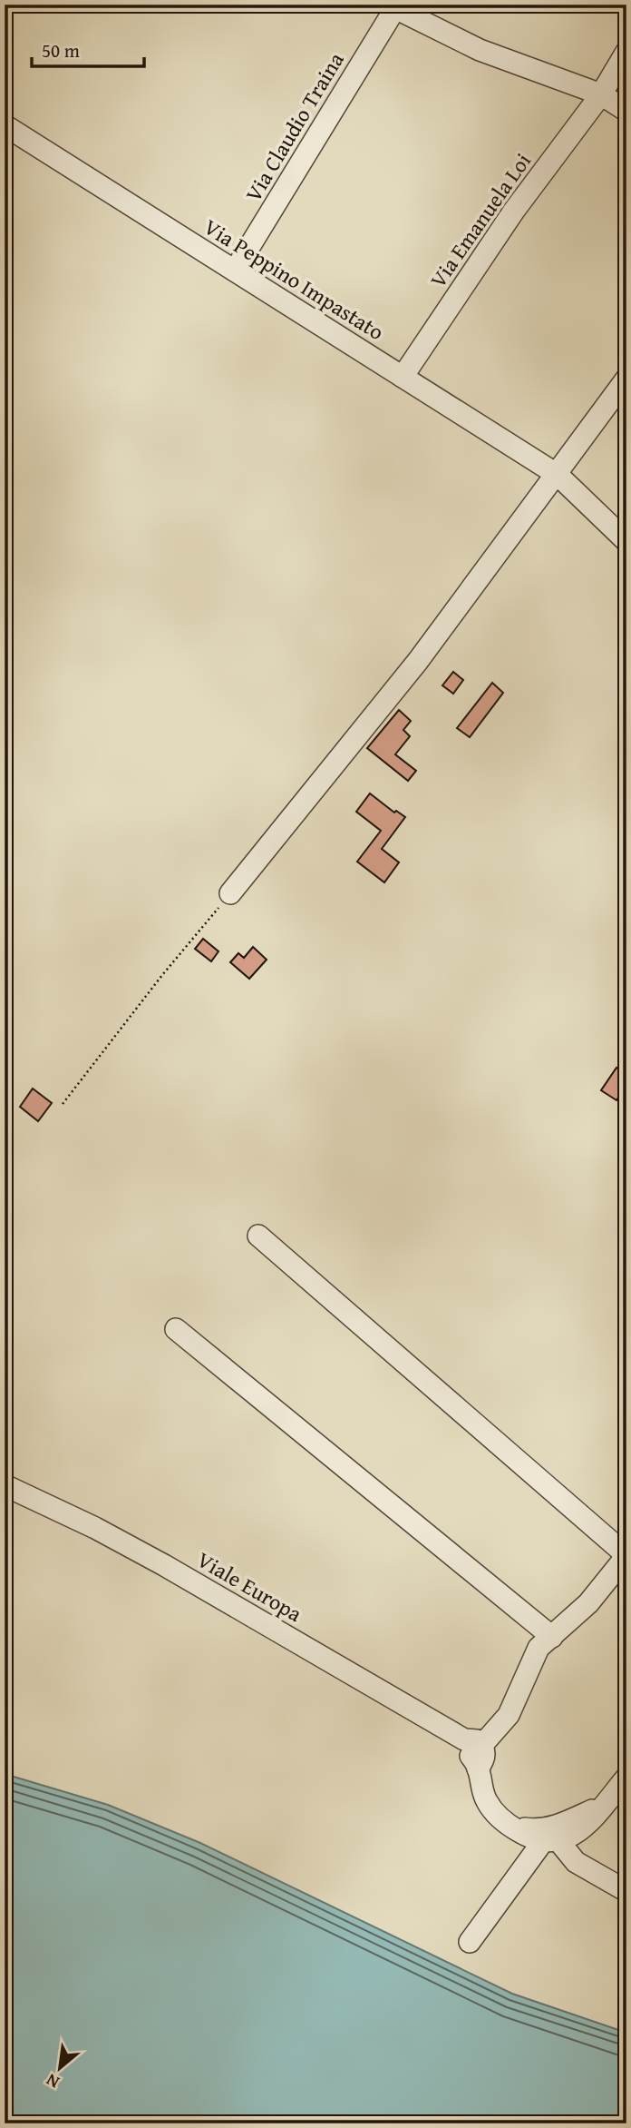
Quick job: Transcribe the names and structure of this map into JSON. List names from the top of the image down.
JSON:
{
  "streets": {
    "street": [
      "Via Claudio Traina",
      "Via Emanuela Loi",
      "Via Peppino Impastato",
      "Viale Europa"
    ]
  },
  "crossings": [
    ["Via Claudio Traina", "Via Peppino Impastato"],
    ["Via Emanuela Loi", "Via Peppino Impastato"]
  ],
  "scale_bar": "50 m",
  "north": "bottom left"
}
